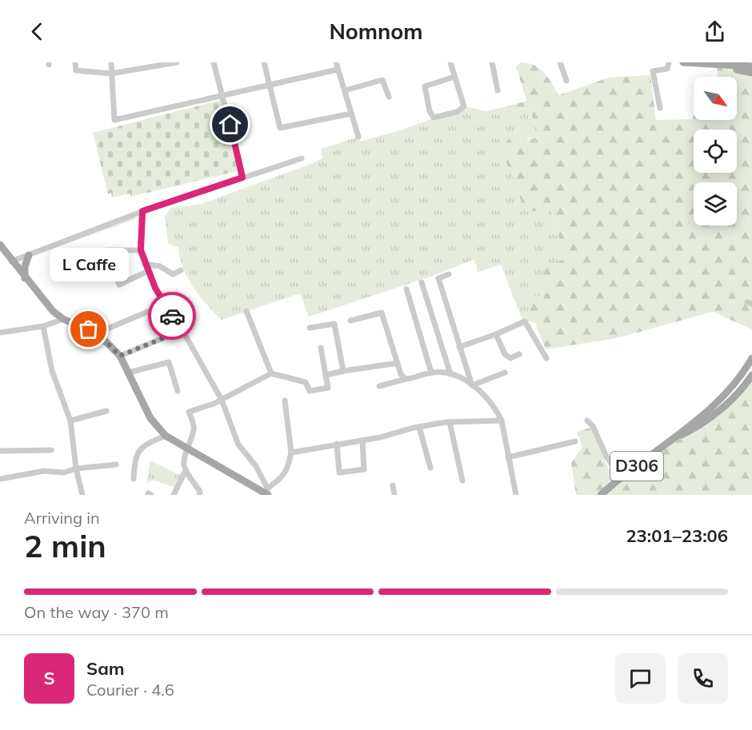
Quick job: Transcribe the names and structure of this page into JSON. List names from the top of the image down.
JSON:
{
  "streets": {
    "main road": ["D306"]
  },
  "places": ["L Caffe"],
  "north": "bottom right",
  "page": {
    "header": "Nomnom",
    "bubble": "L Caffe",
    "heading": ["2 min", "Arriving in", "23:01–23:06"],
    "panel": ["Sam", "Courier · 4.6"],
    "bar": "On the way · 370 m",
    "round": "S"
  }
}
